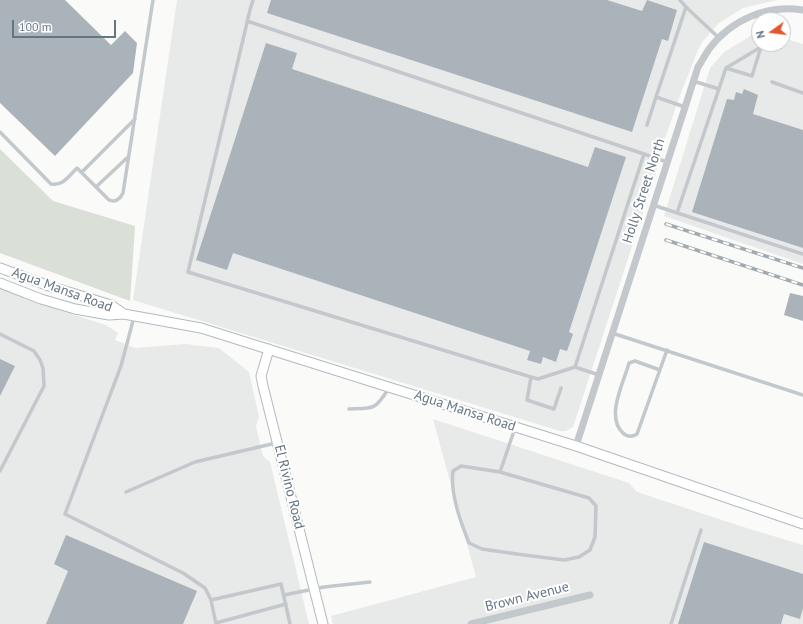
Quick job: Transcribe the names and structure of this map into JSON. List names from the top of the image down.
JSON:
{
  "streets": {
    "main road": ["Agua Mansa Road", "El Rivino Road"],
    "street": ["Holly Street North", "Brown Avenue"]
  },
  "crossings": [
    ["Holly Street North", "Agua Mansa Road"],
    ["Agua Mansa Road", "El Rivino Road"]
  ],
  "scale_bar": "100 m",
  "north": "left"
}
